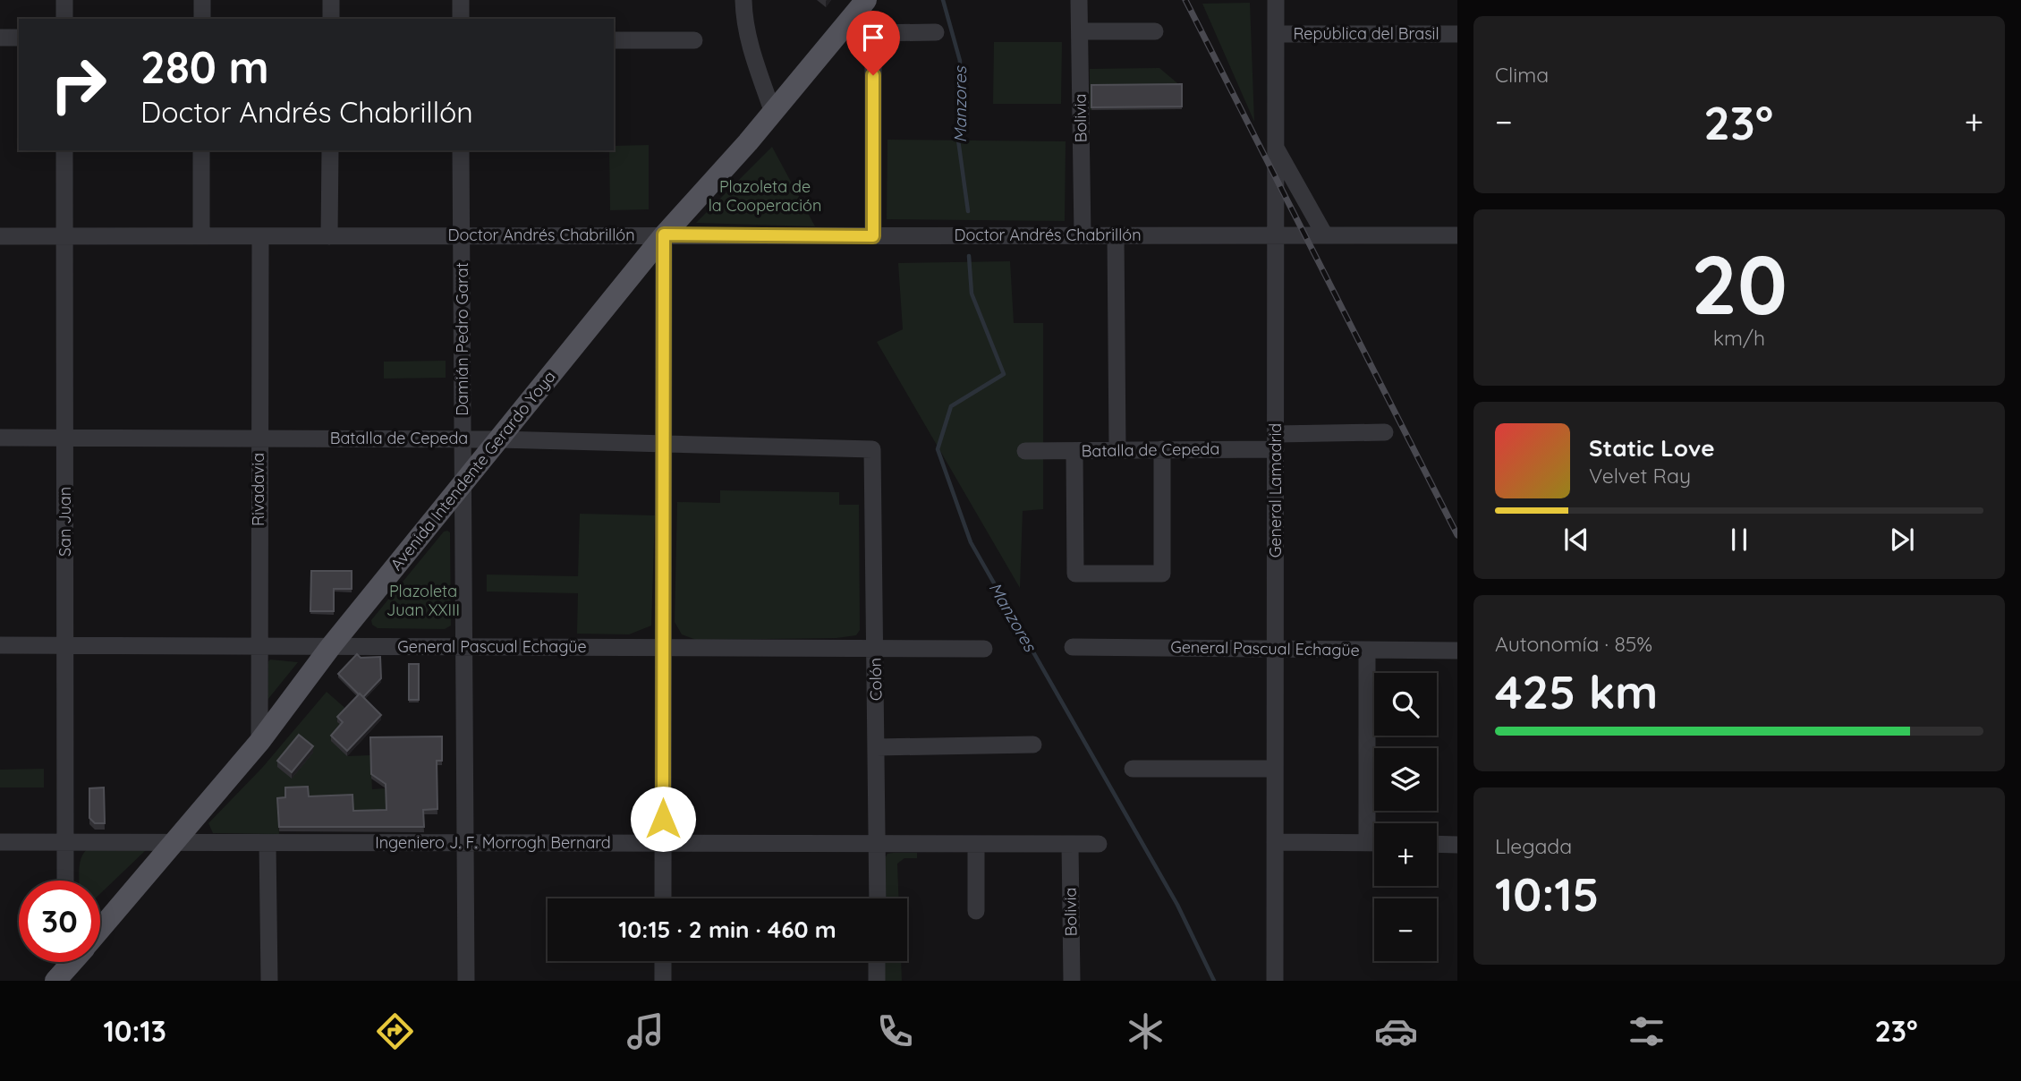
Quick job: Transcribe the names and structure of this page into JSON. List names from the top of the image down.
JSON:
{
  "streets": {
    "main road": ["Avenida Intendente Gerardo Yoya"],
    "street": [
      "República del Brasil",
      "Bolivia",
      "Doctor Andrés Chabrillón",
      "Damián Pedro Garat",
      "Batalla de Cepeda",
      "Rivadavia",
      "General Lamadrid",
      "San Juan",
      "General Pascual Echagüe",
      "Colón",
      "Ingeniero J. F. Morrogh Bernard"
    ]
  },
  "crossings": [
    ["República del Brasil", "General Lamadrid"],
    ["Bolivia", "Doctor Andrés Chabrillón"],
    ["Bolivia", "Ingeniero J. F. Morrogh Bernard"],
    ["Doctor Andrés Chabrillón", "Damián Pedro Garat"],
    ["Doctor Andrés Chabrillón", "Avenida Intendente Gerardo Yoya"],
    ["Doctor Andrés Chabrillón", "Rivadavia"],
    ["Doctor Andrés Chabrillón", "General Lamadrid"],
    ["Doctor Andrés Chabrillón", "San Juan"],
    ["Damián Pedro Garat", "Batalla de Cepeda"],
    ["Damián Pedro Garat", "Avenida Intendente Gerardo Yoya"],
    ["Damián Pedro Garat", "General Pascual Echagüe"],
    ["Damián Pedro Garat", "Ingeniero J. F. Morrogh Bernard"],
    ["Batalla de Cepeda", "Avenida Intendente Gerardo Yoya"],
    ["Batalla de Cepeda", "Rivadavia"],
    ["Batalla de Cepeda", "General Lamadrid"],
    ["Batalla de Cepeda", "San Juan"],
    ["Batalla de Cepeda", "Colón"],
    ["Avenida Intendente Gerardo Yoya", "Rivadavia"],
    ["Avenida Intendente Gerardo Yoya", "General Pascual Echagüe"],
    ["Avenida Intendente Gerardo Yoya", "Ingeniero J. F. Morrogh Bernard"],
    ["Rivadavia", "General Pascual Echagüe"],
    ["General Lamadrid", "General Pascual Echagüe"],
    ["San Juan", "General Pascual Echagüe"],
    ["San Juan", "Ingeniero J. F. Morrogh Bernard"],
    ["General Pascual Echagüe", "Colón"],
    ["Colón", "Ingeniero J. F. Morrogh Bernard"]
  ],
  "water": ["Manzores"],
  "parks": ["Plazoleta de la Cooperación", "Plazoleta Juan XXIII"],
  "page": {
    "tile": [
      "Clima",
      ["20", "km/h"],
      ["Autonomía · 85%", "425 km"],
      ["Llegada", "10:15"]
    ],
    "turn": ["280 m", "Doctor Andrés Chabrillón"],
    "heat": ["−", "23°", "+"],
    "song": ["Static Love", "Velvet Ray"],
    "map_buttons": ["+", "−"],
    "limit": "30",
    "trip": "10:15 · 2 min · 460 m",
    "tabs": ["10:13", "23°"]
  }
}
